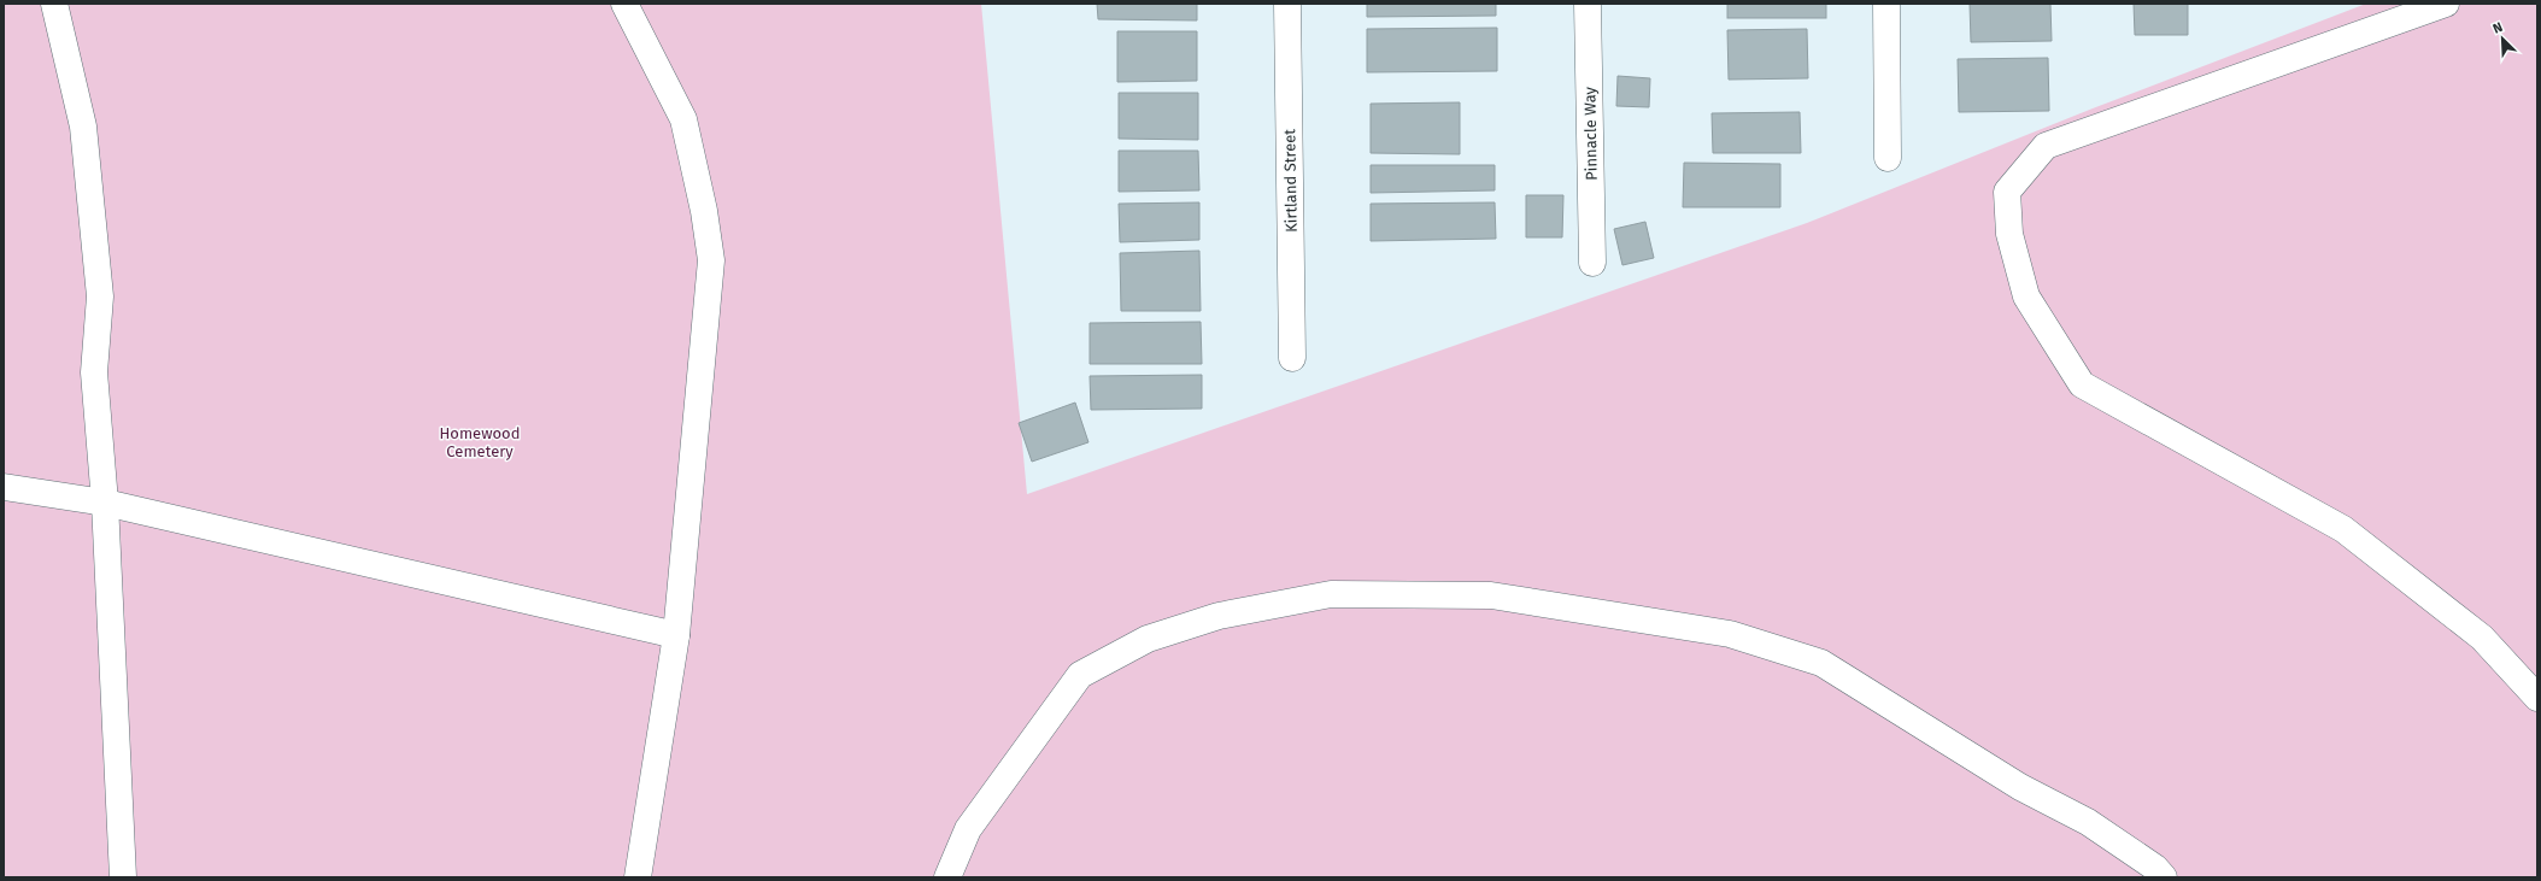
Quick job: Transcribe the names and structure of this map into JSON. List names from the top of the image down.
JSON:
{
  "streets": {
    "street": ["Pinnacle Way", "Kirtland Street"]
  },
  "parks": ["Homewood Cemetery"],
  "north": "top left"
}
